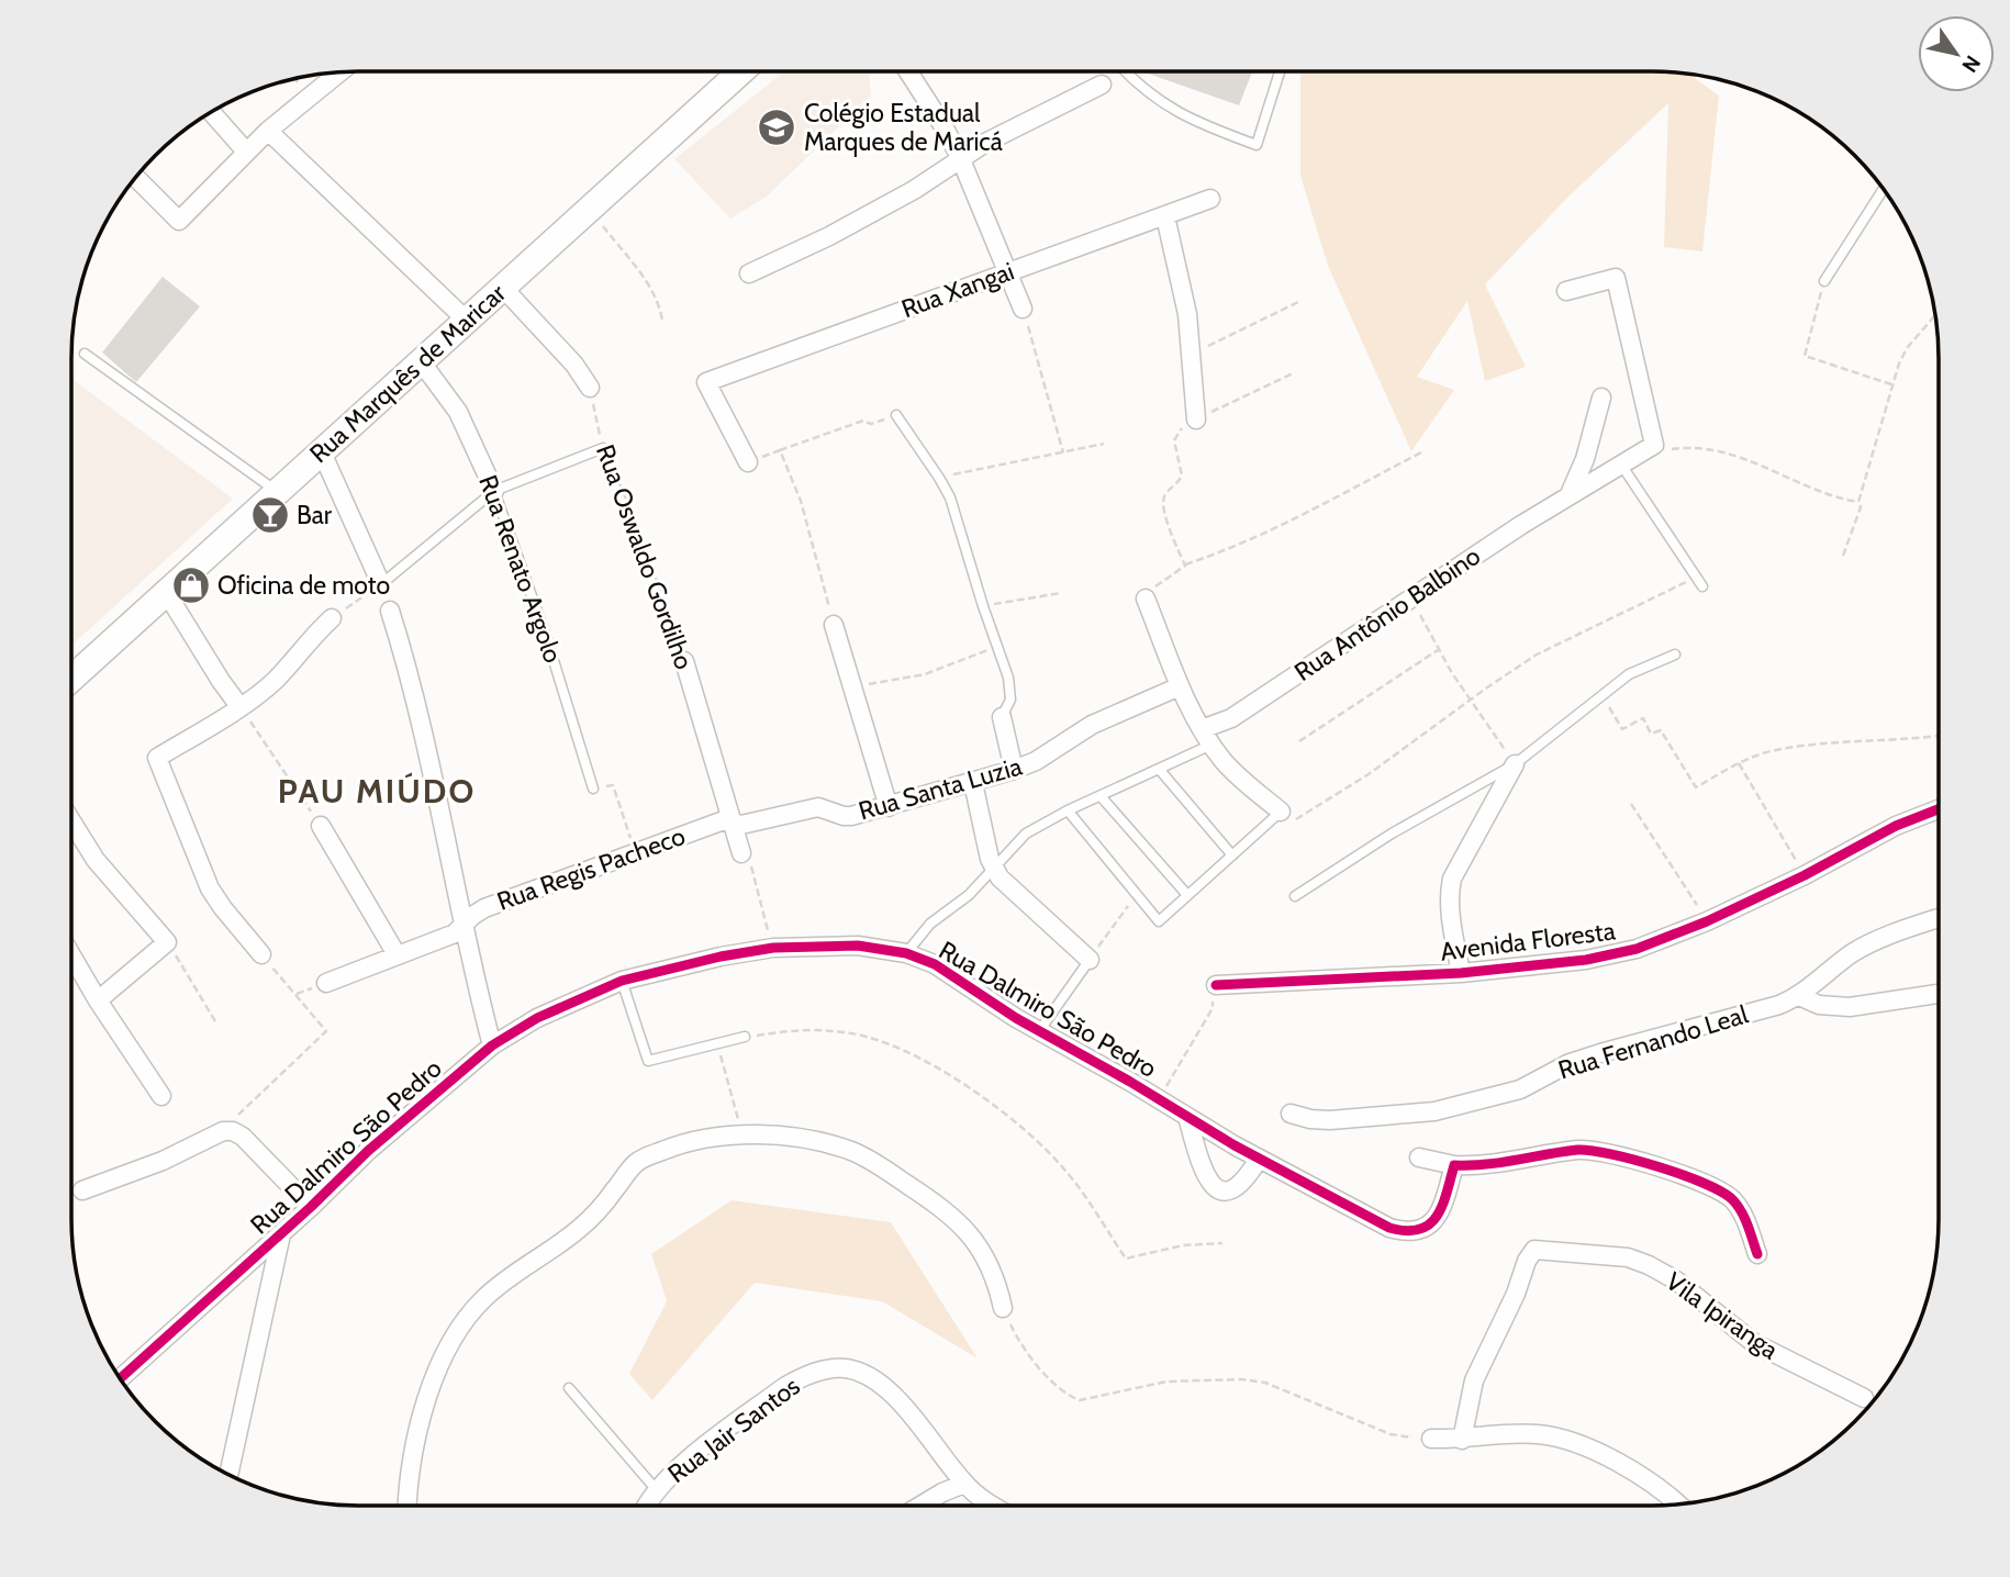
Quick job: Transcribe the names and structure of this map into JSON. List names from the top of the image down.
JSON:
{
  "streets": {
    "main road": ["Rua Marquês de Maricar"],
    "street": [
      "Rua Xangai",
      "Rua Oswaldo Gordilho",
      "Rua Renato Argolo",
      "Rua Antônio Balbino",
      "Rua Santa Luzia",
      "Rua Regis Pacheco",
      "Avenida Floresta",
      "Rua Dalmiro São Pedro",
      "Rua Fernando Leal",
      "Vila Ipiranga",
      "Rua Jair Santos"
    ]
  },
  "crossings": [
    ["Rua Marquês de Maricar", "Rua Renato Argolo"],
    ["Rua Oswaldo Gordilho", "Rua Santa Luzia"],
    ["Rua Oswaldo Gordilho", "Rua Regis Pacheco"],
    ["Rua Santa Luzia", "Rua Regis Pacheco"]
  ],
  "districts": ["PAU MIÚDO"],
  "places": {
    "school or university": ["Colégio Estadual Marques de Maricá"],
    "bar": ["Bar"],
    "shop": ["Oficina de moto"]
  },
  "north": "bottom right"
}
